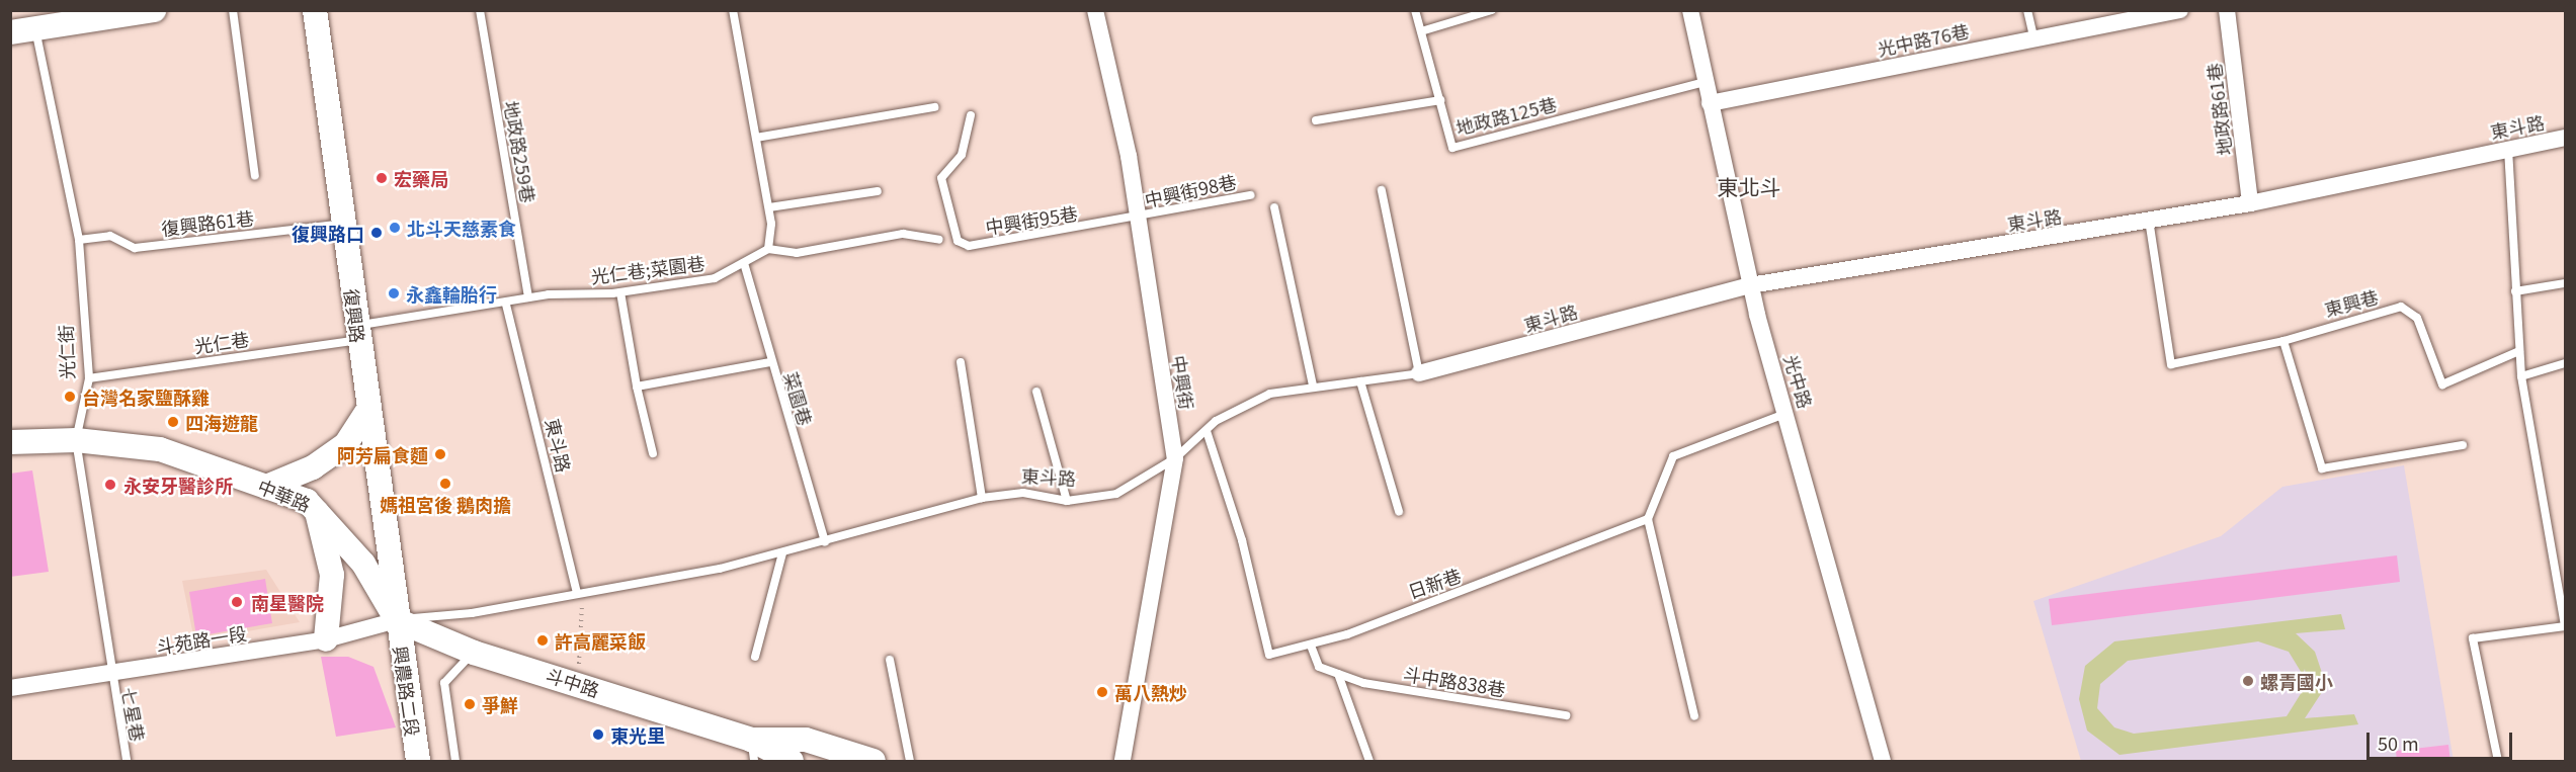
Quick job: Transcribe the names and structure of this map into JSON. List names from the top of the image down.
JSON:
{
  "streets": {
    "main road": [
      "復興路",
      "中華路",
      "斗中路",
      "興農路二段"
    ],
    "street": [
      "光中路76巷",
      "地政路61巷",
      "東斗路",
      "光中路",
      "中興街",
      "斗苑路一段"
    ],
    "lane": [
      "地政路125巷",
      "地政路259巷",
      "中興街98巷",
      "中興街95巷",
      "復興路61巷",
      "光仁巷;菜園巷",
      "東興巷",
      "光仁巷",
      "光仁街",
      "菜園巷",
      "日新巷",
      "斗中路838巷",
      "七星巷"
    ]
  },
  "crossings": [
    ["光中路76巷", "光中路"],
    ["地政路61巷", "東斗路"],
    ["地政路125巷", "光中路"],
    ["東斗路", "光仁巷;菜園巷"],
    ["東斗路", "東興巷"],
    ["東斗路", "復興路"],
    ["東斗路", "光中路"],
    ["東斗路", "中興街"],
    ["東斗路", "菜園巷"],
    ["東斗路", "中華路"],
    ["東斗路", "日新巷"],
    ["東斗路", "斗苑路一段"],
    ["東斗路", "斗中路"],
    ["東斗路", "興農路二段"],
    ["地政路259巷", "光仁巷;菜園巷"],
    ["中興街98巷", "中興街95巷"],
    ["中興街98巷", "中興街"],
    ["中興街95巷", "中興街"],
    ["復興路61巷", "復興路"],
    ["復興路61巷", "光仁街"],
    ["光仁巷;菜園巷", "復興路"],
    ["光仁巷;菜園巷", "光仁巷"],
    ["光仁巷;菜園巷", "菜園巷"],
    ["復興路", "光仁巷"],
    ["復興路", "中華路"],
    ["復興路", "斗苑路一段"],
    ["復興路", "斗中路"],
    ["復興路", "興農路二段"],
    ["光仁巷", "光仁街"],
    ["光仁街", "中華路"],
    ["光仁街", "斗苑路一段"],
    ["光仁街", "七星巷"],
    ["中華路", "斗苑路一段"],
    ["中華路", "斗中路"],
    ["中華路", "興農路二段"],
    ["日新巷", "斗中路838巷"],
    ["斗苑路一段", "斗中路"],
    ["斗苑路一段", "興農路二段"],
    ["斗苑路一段", "七星巷"],
    ["斗中路", "興農路二段"]
  ],
  "districts": ["東北斗"],
  "places": [
    "宏藥局",
    "北斗天慈素食",
    "復興路口",
    "永鑫輪胎行",
    "台灣名家鹽酥雞",
    "四海遊龍",
    "阿芳扁食麵",
    "媽祖宮後 鵝肉擔",
    "永安牙醫診所",
    "南星醫院",
    "許高麗菜飯",
    "螺青國小",
    "萬八熱炒",
    "爭鮮",
    "東光里"
  ],
  "scale_bar": "50 m"
}
